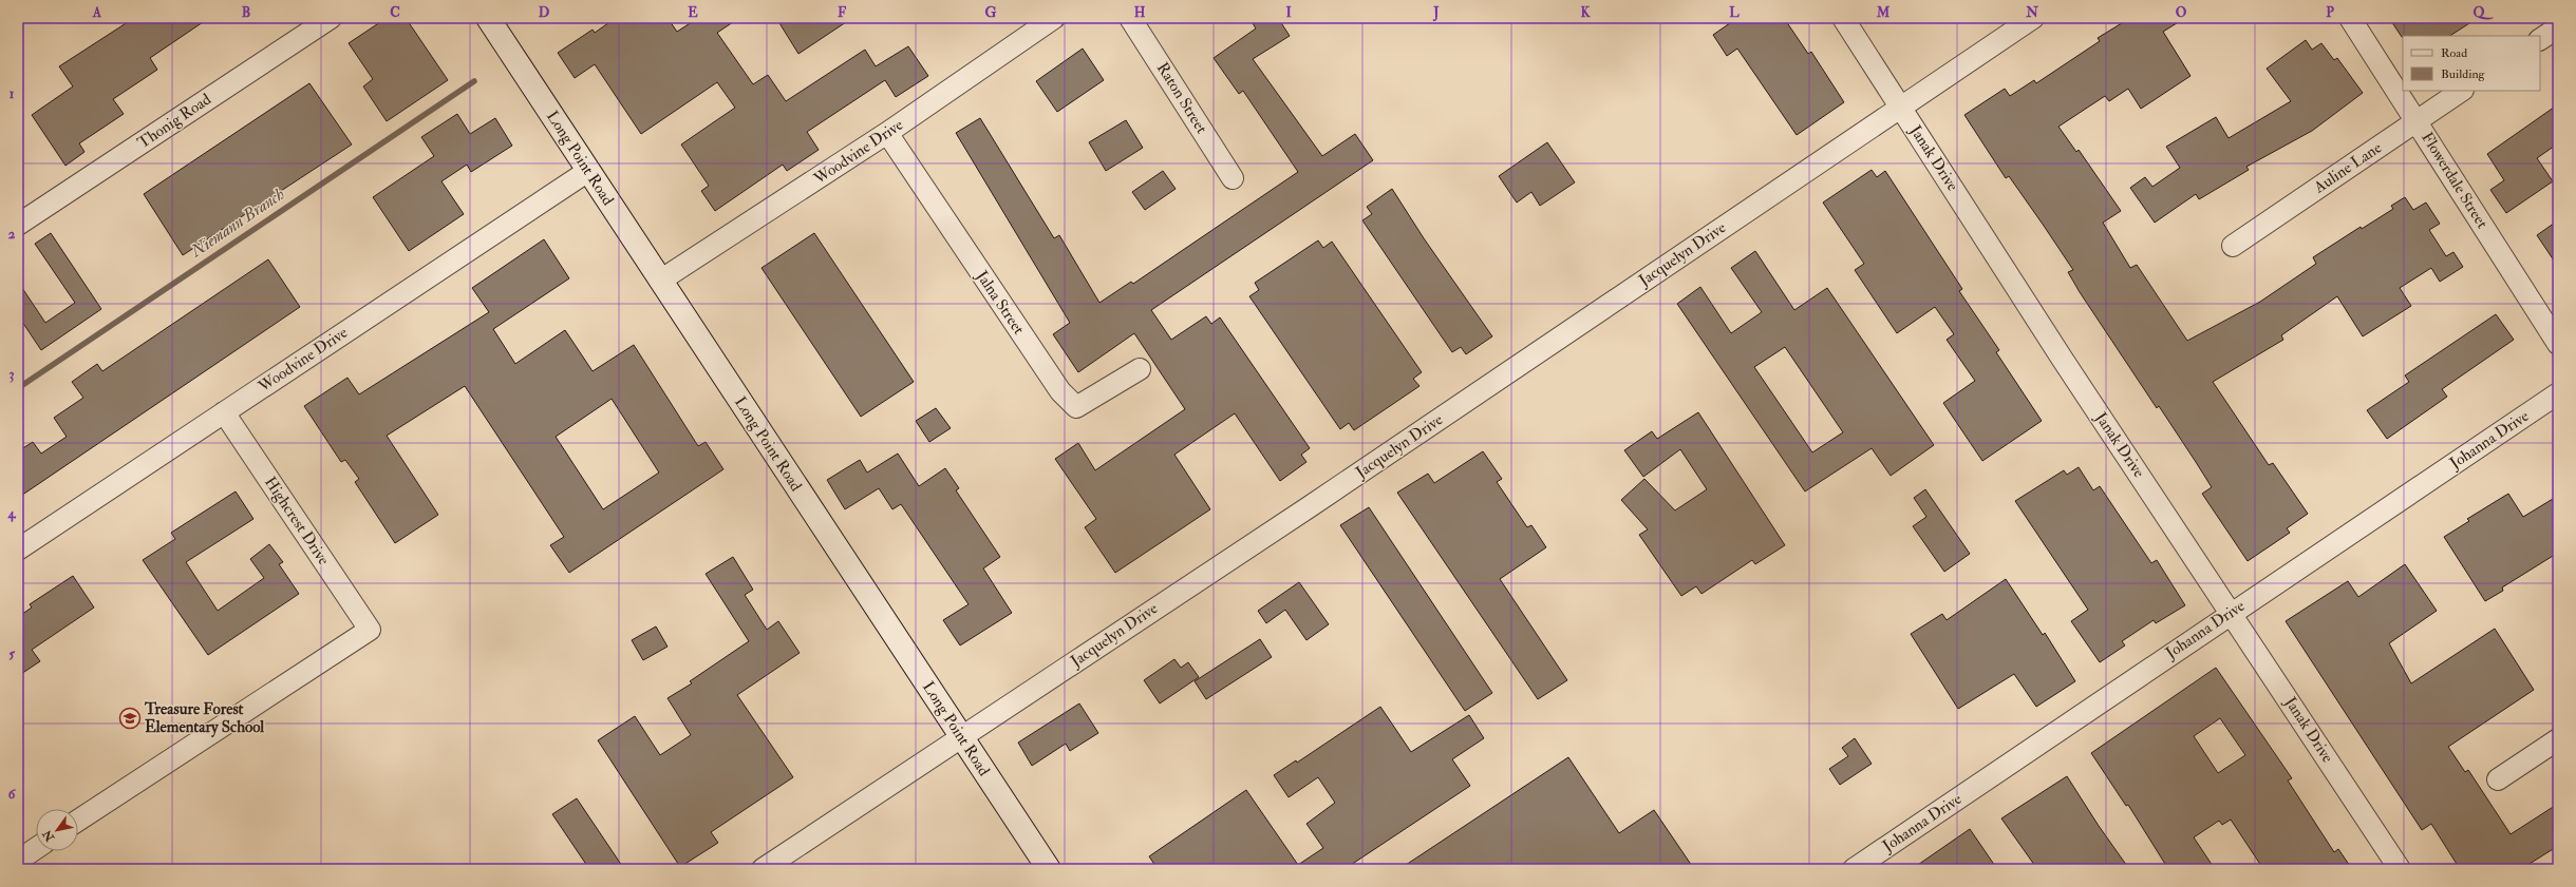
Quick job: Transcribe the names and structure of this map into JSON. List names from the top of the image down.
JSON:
{
  "streets": {
    "main road": ["Long Point Road"],
    "street": [
      "Raton Street",
      "Thonig Road",
      "Woodvine Drive",
      "Janak Drive",
      "Auline Lane",
      "Flowerdale Street",
      "Jacquelyn Drive",
      "Jalna Street",
      "Johanna Drive",
      "Highcrest Drive"
    ]
  },
  "crossings": [
    ["Woodvine Drive", "Long Point Road"],
    ["Woodvine Drive", "Jalna Street"],
    ["Woodvine Drive", "Highcrest Drive"],
    ["Long Point Road", "Jacquelyn Drive"],
    ["Janak Drive", "Jacquelyn Drive"],
    ["Janak Drive", "Johanna Drive"],
    ["Auline Lane", "Flowerdale Street"]
  ],
  "water": ["Niemann Branch"],
  "places": {
    "school or university": ["Treasure Forest Elementary School"]
  },
  "legend": ["Road", "Building"],
  "north": "bottom left",
  "grid": {
    "columns": [
      "A",
      "B",
      "C",
      "D",
      "E",
      "F",
      "G",
      "H",
      "I",
      "J",
      "K",
      "L",
      "M",
      "N",
      "O",
      "P",
      "Q"
    ],
    "rows": [
      "1",
      "2",
      "3",
      "4",
      "5",
      "6"
    ]
  }
}
